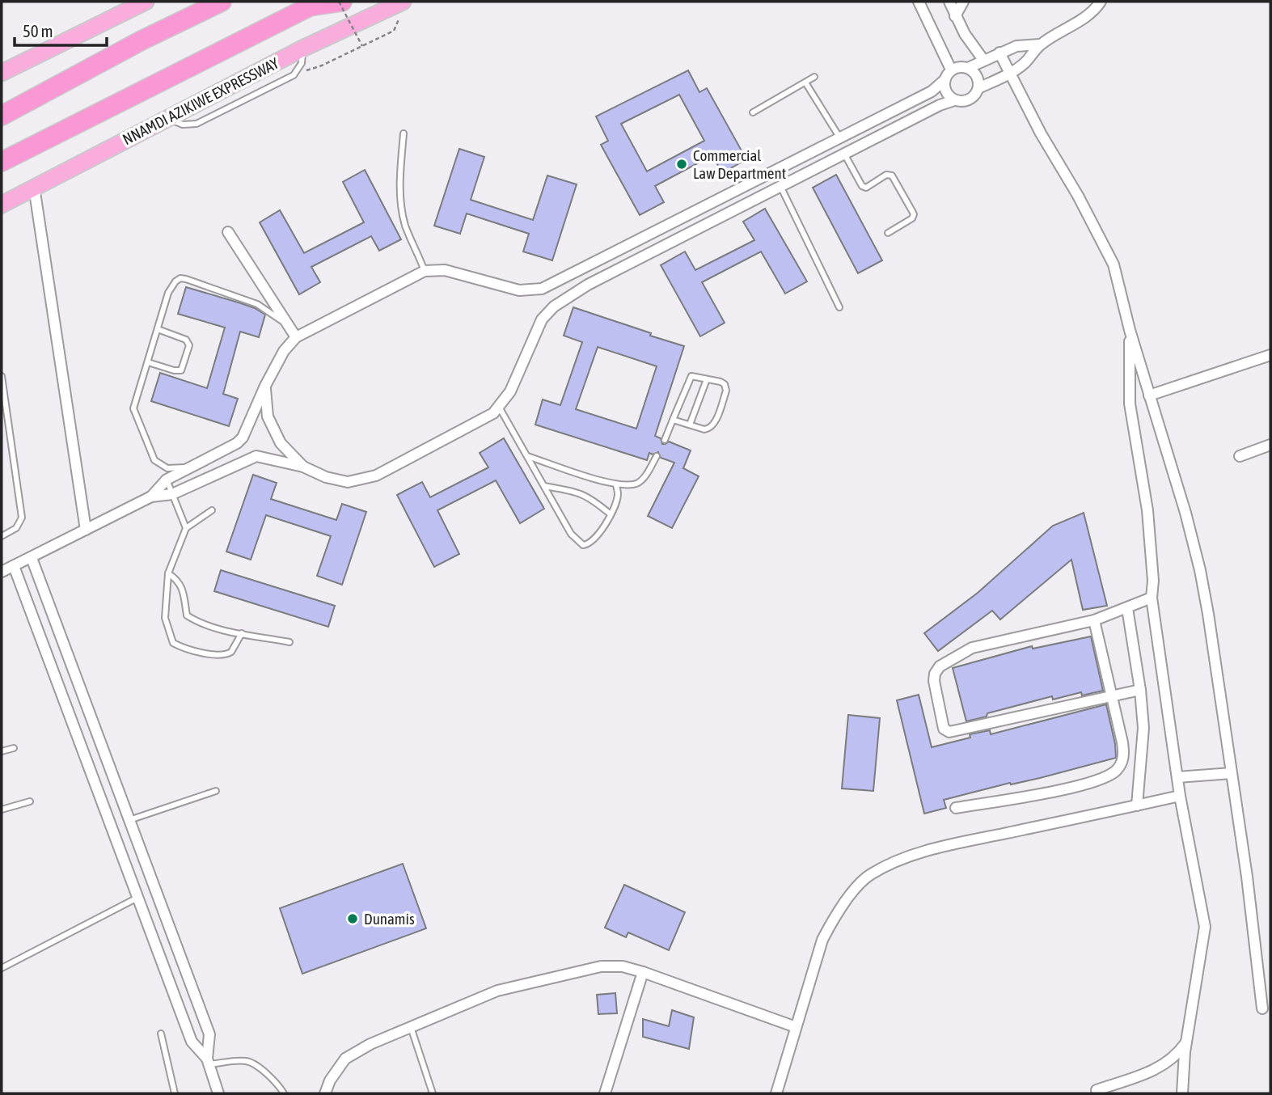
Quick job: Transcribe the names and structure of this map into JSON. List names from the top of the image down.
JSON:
{
  "streets": {
    "highway": ["NNAMDI AZIKIWE EXPRESSWAY"]
  },
  "places": ["Commercial Law Department", "Dunamis"],
  "scale_bar": "50 m"
}
